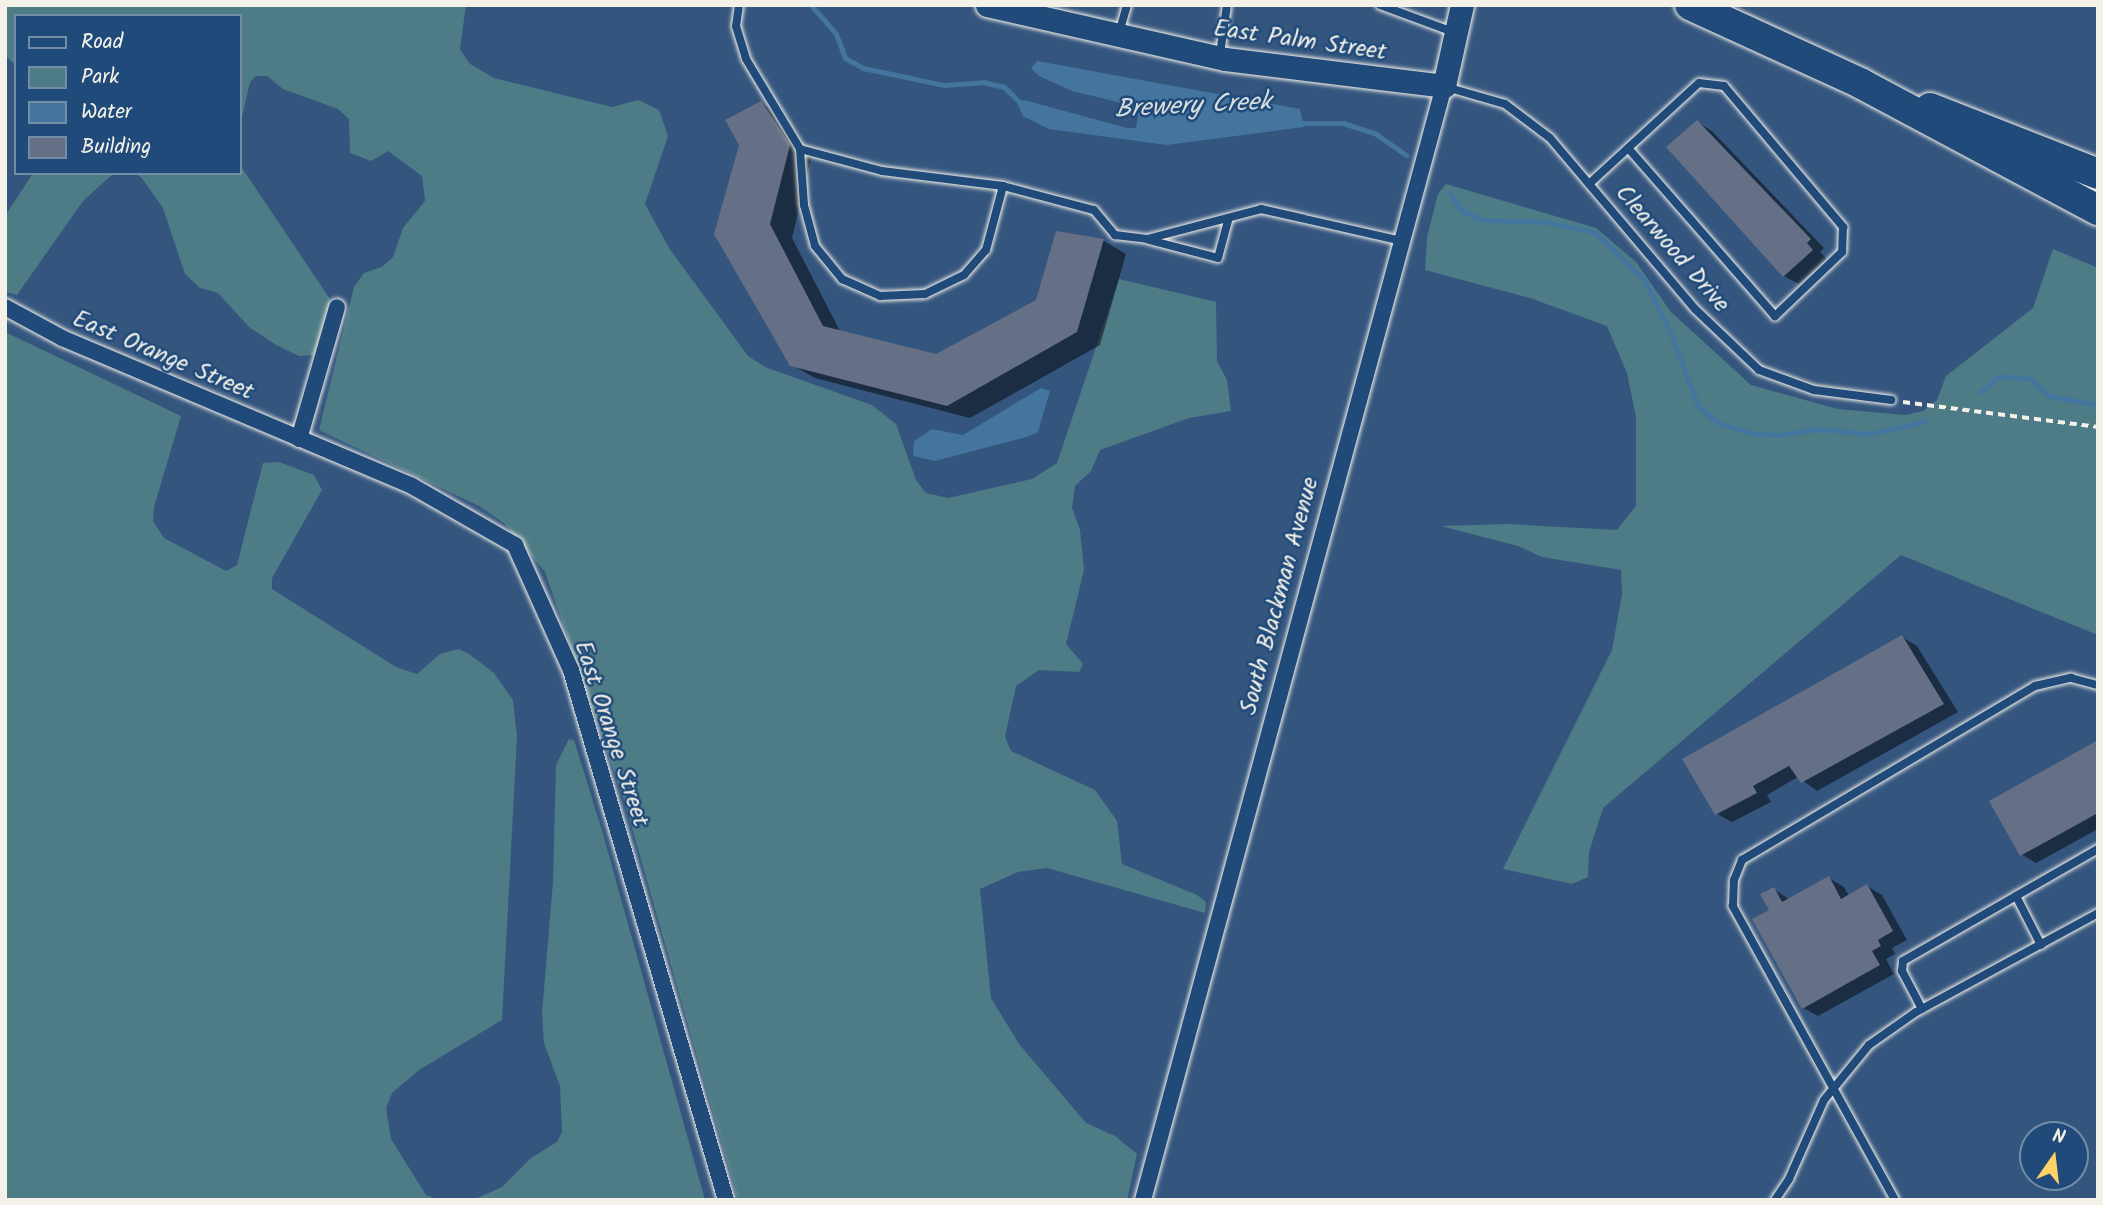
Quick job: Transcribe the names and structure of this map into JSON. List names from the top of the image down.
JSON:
{
  "streets": {
    "street": ["East Palm Street", "East Orange Street", "South Blackman Avenue"],
    "lane": ["Clearwood Drive"]
  },
  "crossings": [
    ["East Palm Street", "Clearwood Drive"],
    ["East Palm Street", "South Blackman Avenue"],
    ["Clearwood Drive", "South Blackman Avenue"]
  ],
  "water": ["Brewery Creek"],
  "legend": [
    "Road",
    "Park",
    "Water",
    "Building"
  ],
  "north": "top"
}
